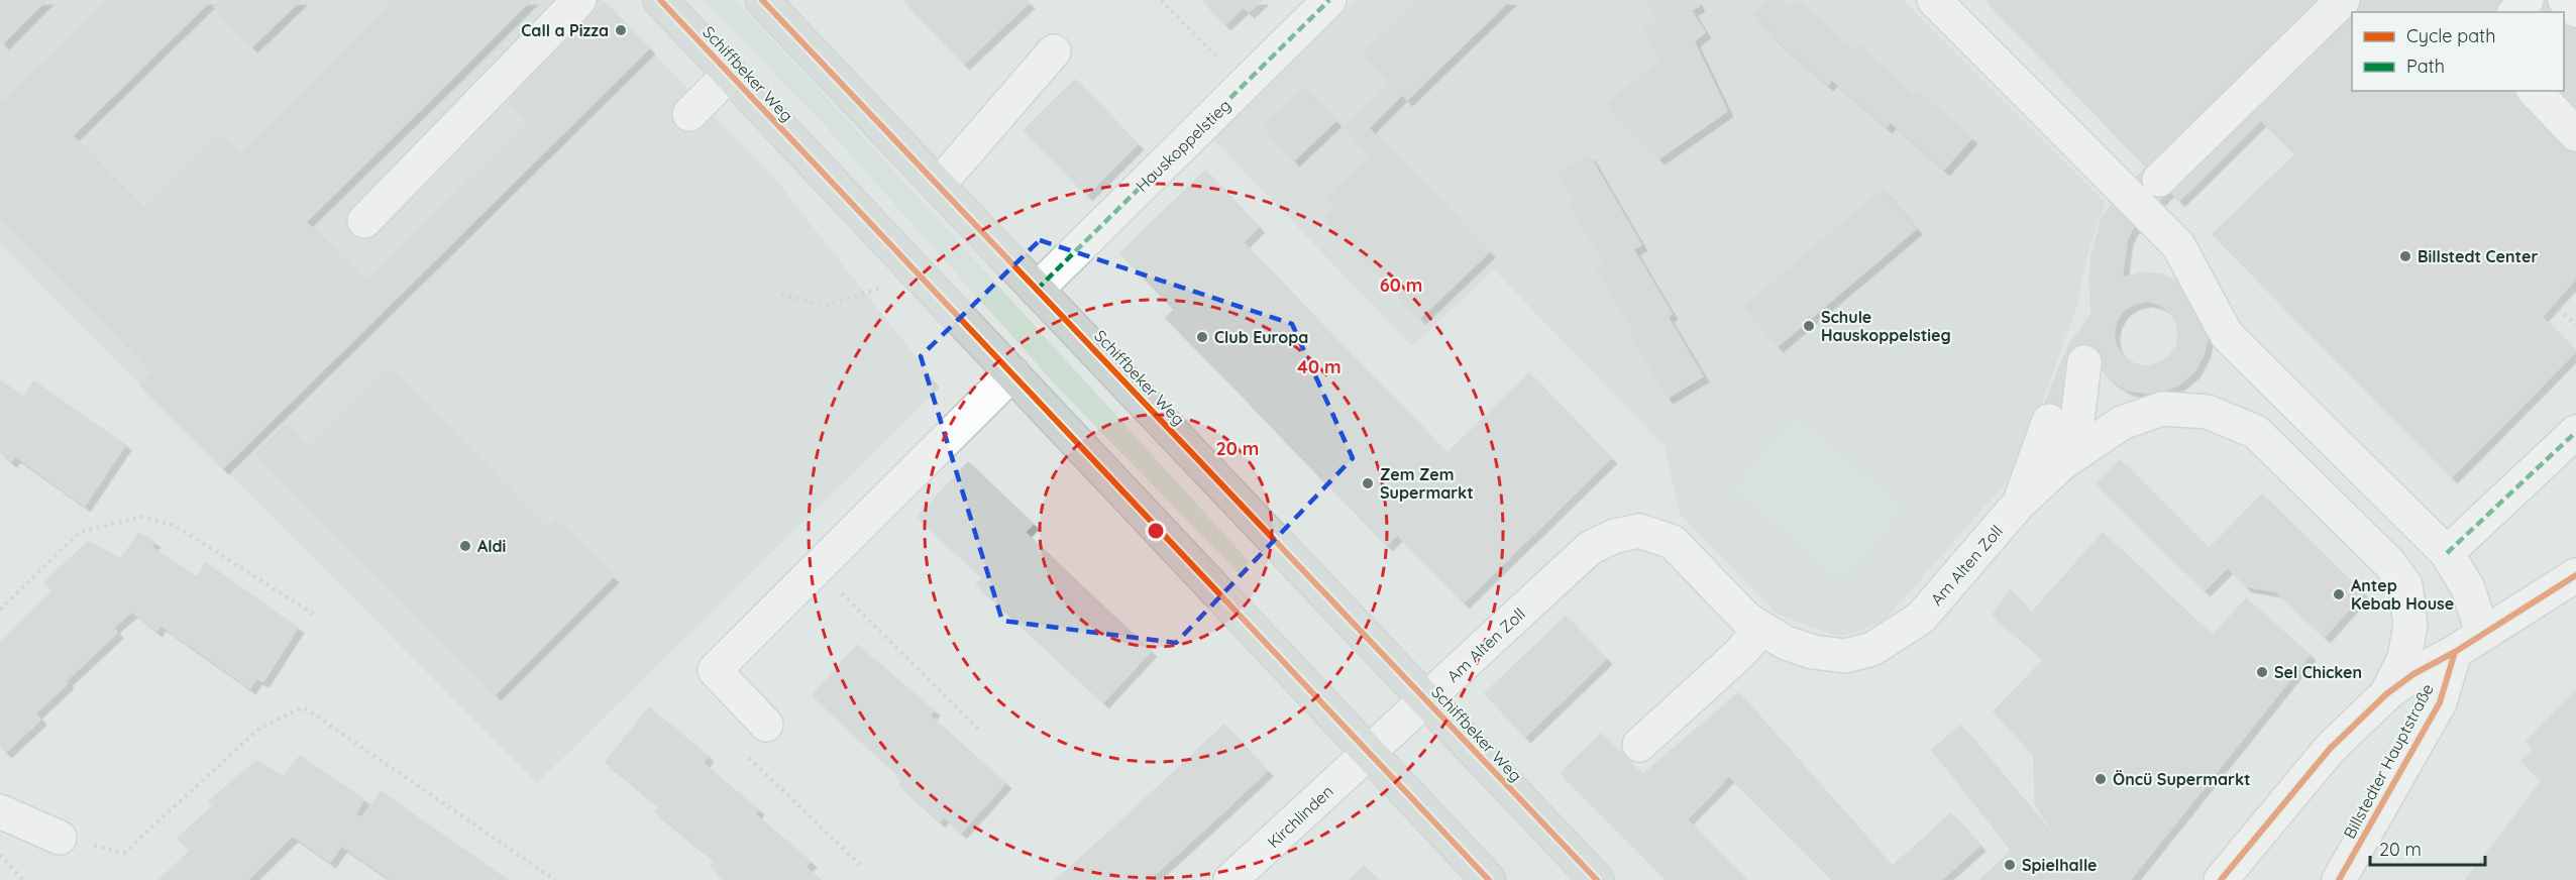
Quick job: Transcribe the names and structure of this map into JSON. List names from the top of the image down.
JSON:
{
  "streets": {
    "main road": ["Schiffbeker Weg"],
    "street": [
      "Hauskoppelstieg",
      "Am Alten Zoll",
      "Billstedter Hauptstraße",
      "Kirchlinden"
    ]
  },
  "crossings": [
    ["Schiffbeker Weg", "Hauskoppelstieg"],
    ["Schiffbeker Weg", "Am Alten Zoll"],
    ["Schiffbeker Weg", "Kirchlinden"],
    ["Am Alten Zoll", "Billstedter Hauptstraße"]
  ],
  "places": [
    "Call a Pizza",
    "Billstedt Center",
    "Schule Hauskoppelstieg",
    "Club Europa",
    "Zem Zem Supermarkt",
    "Aldi",
    "Antep Kebab House",
    "Sel Chicken",
    "Öncü Supermarkt",
    "Spielhalle"
  ],
  "legend": ["Cycle path", "Path"],
  "scale_bar": "20 m",
  "rings": ["60 m", "40 m", "20 m"]
}
